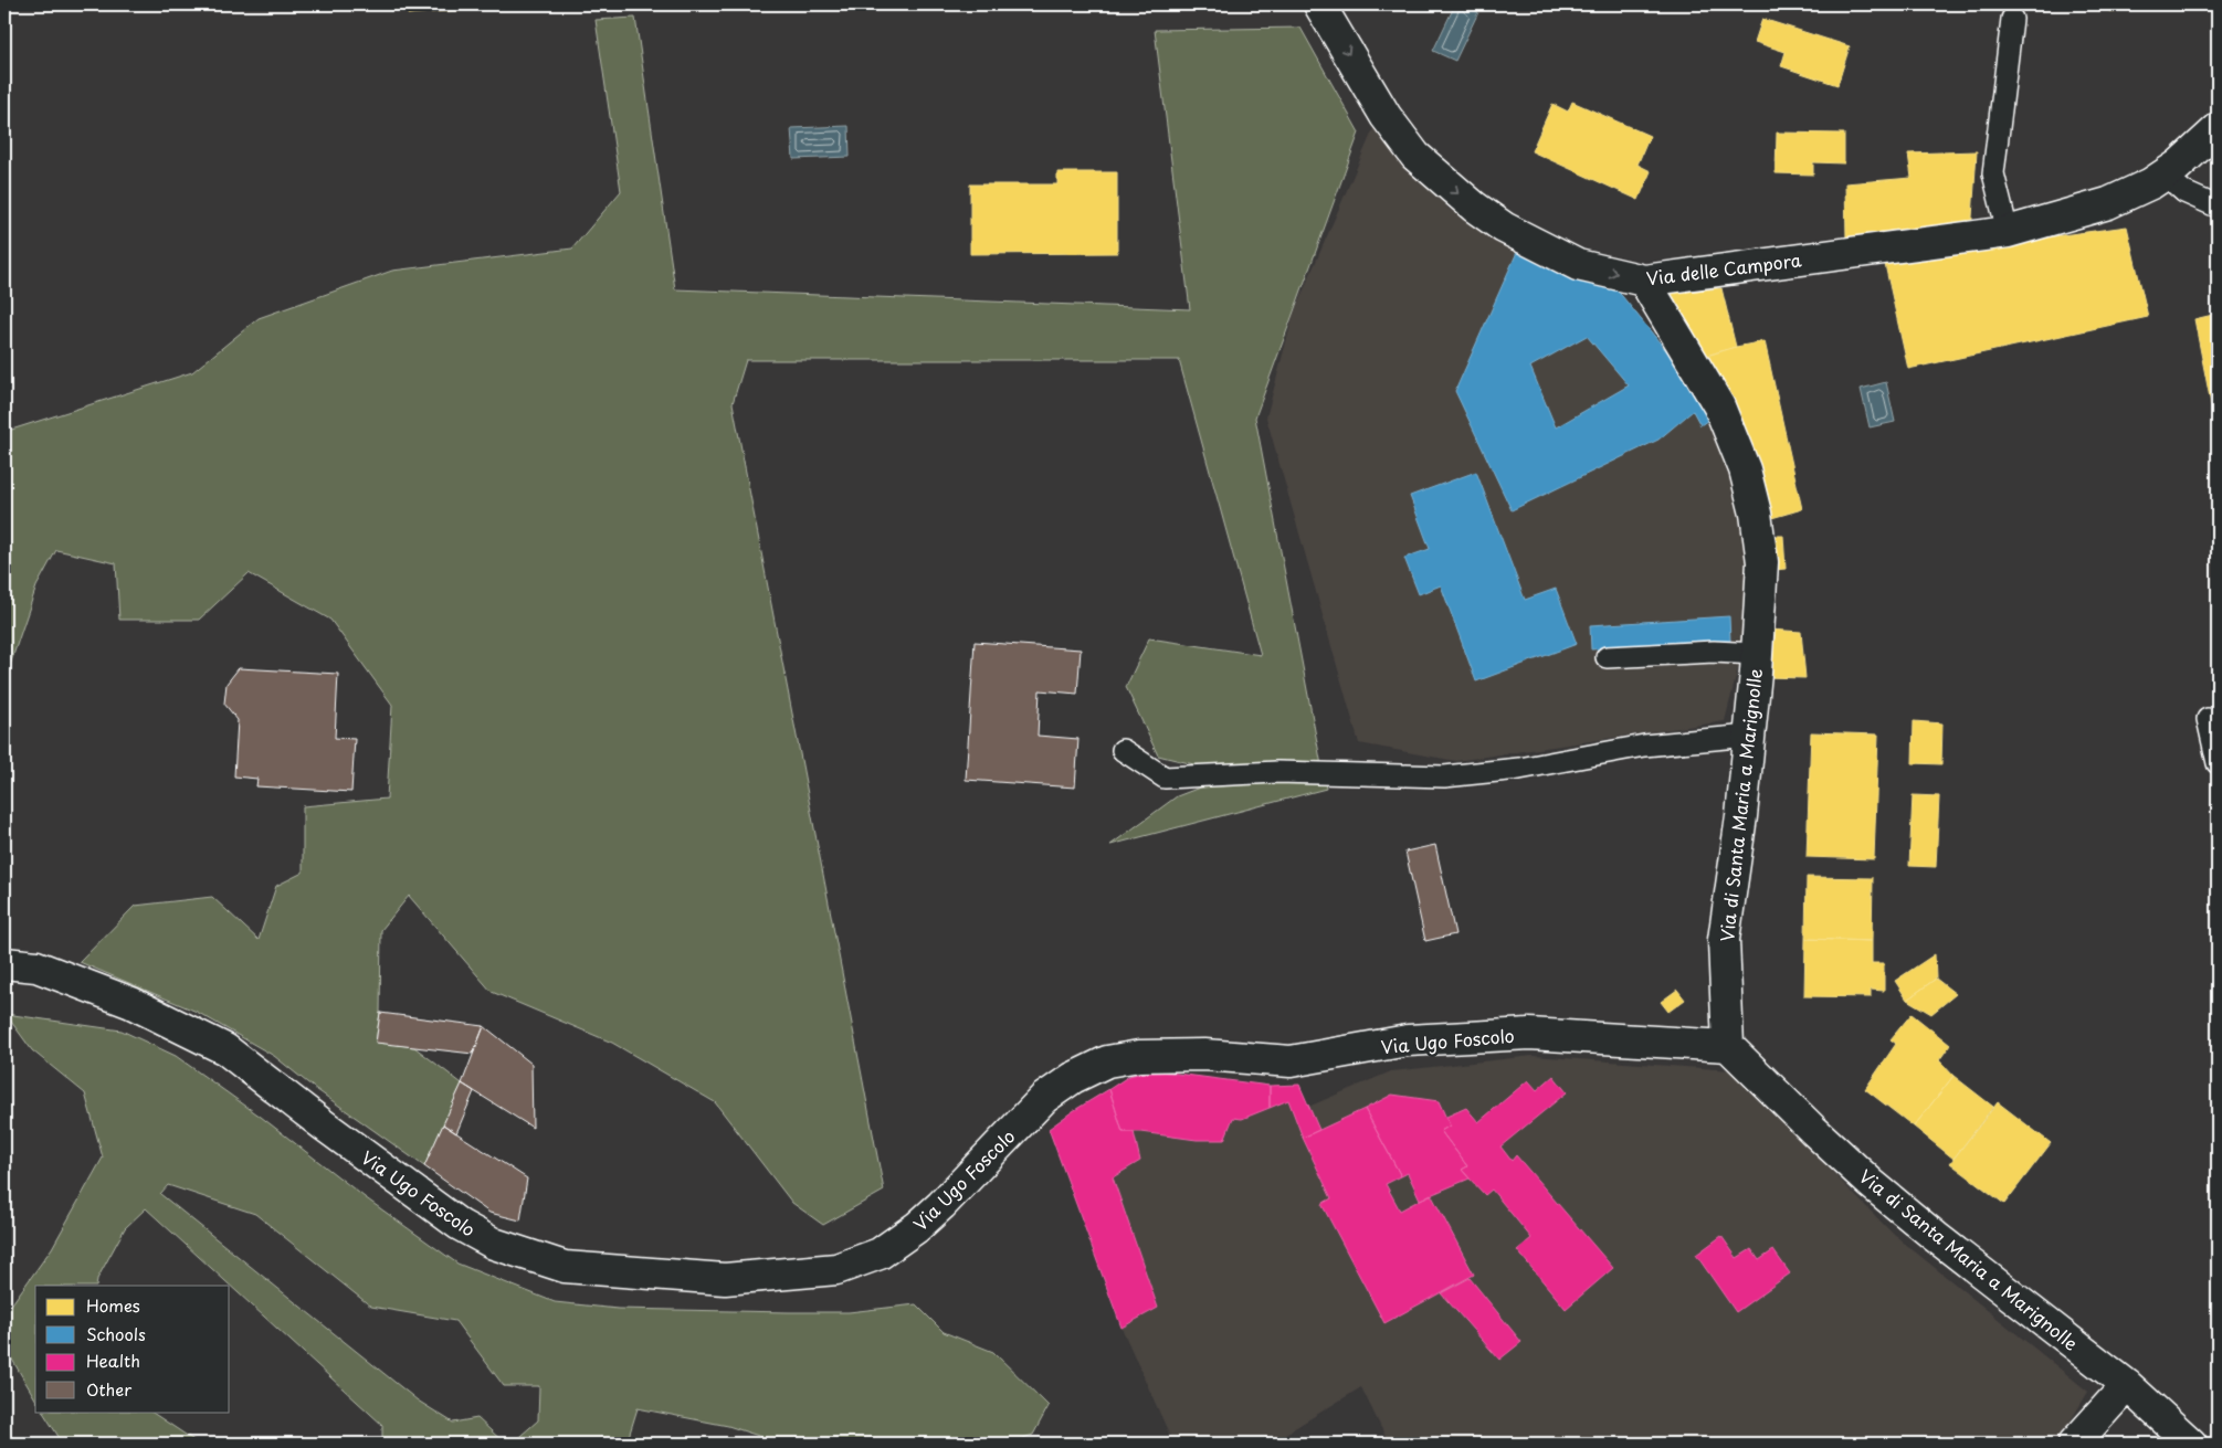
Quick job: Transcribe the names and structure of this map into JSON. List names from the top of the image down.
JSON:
{
  "streets": {
    "street": ["Via delle Campora", "Via di Santa Maria a Marignolle", "Via Ugo Foscolo"]
  },
  "crossings": [
    ["Via delle Campora", "Via di Santa Maria a Marignolle"],
    ["Via di Santa Maria a Marignolle", "Via Ugo Foscolo"]
  ],
  "one_way": ["Via delle Campora"],
  "legend": [
    "Homes",
    "Schools",
    "Health",
    "Other"
  ]
}
